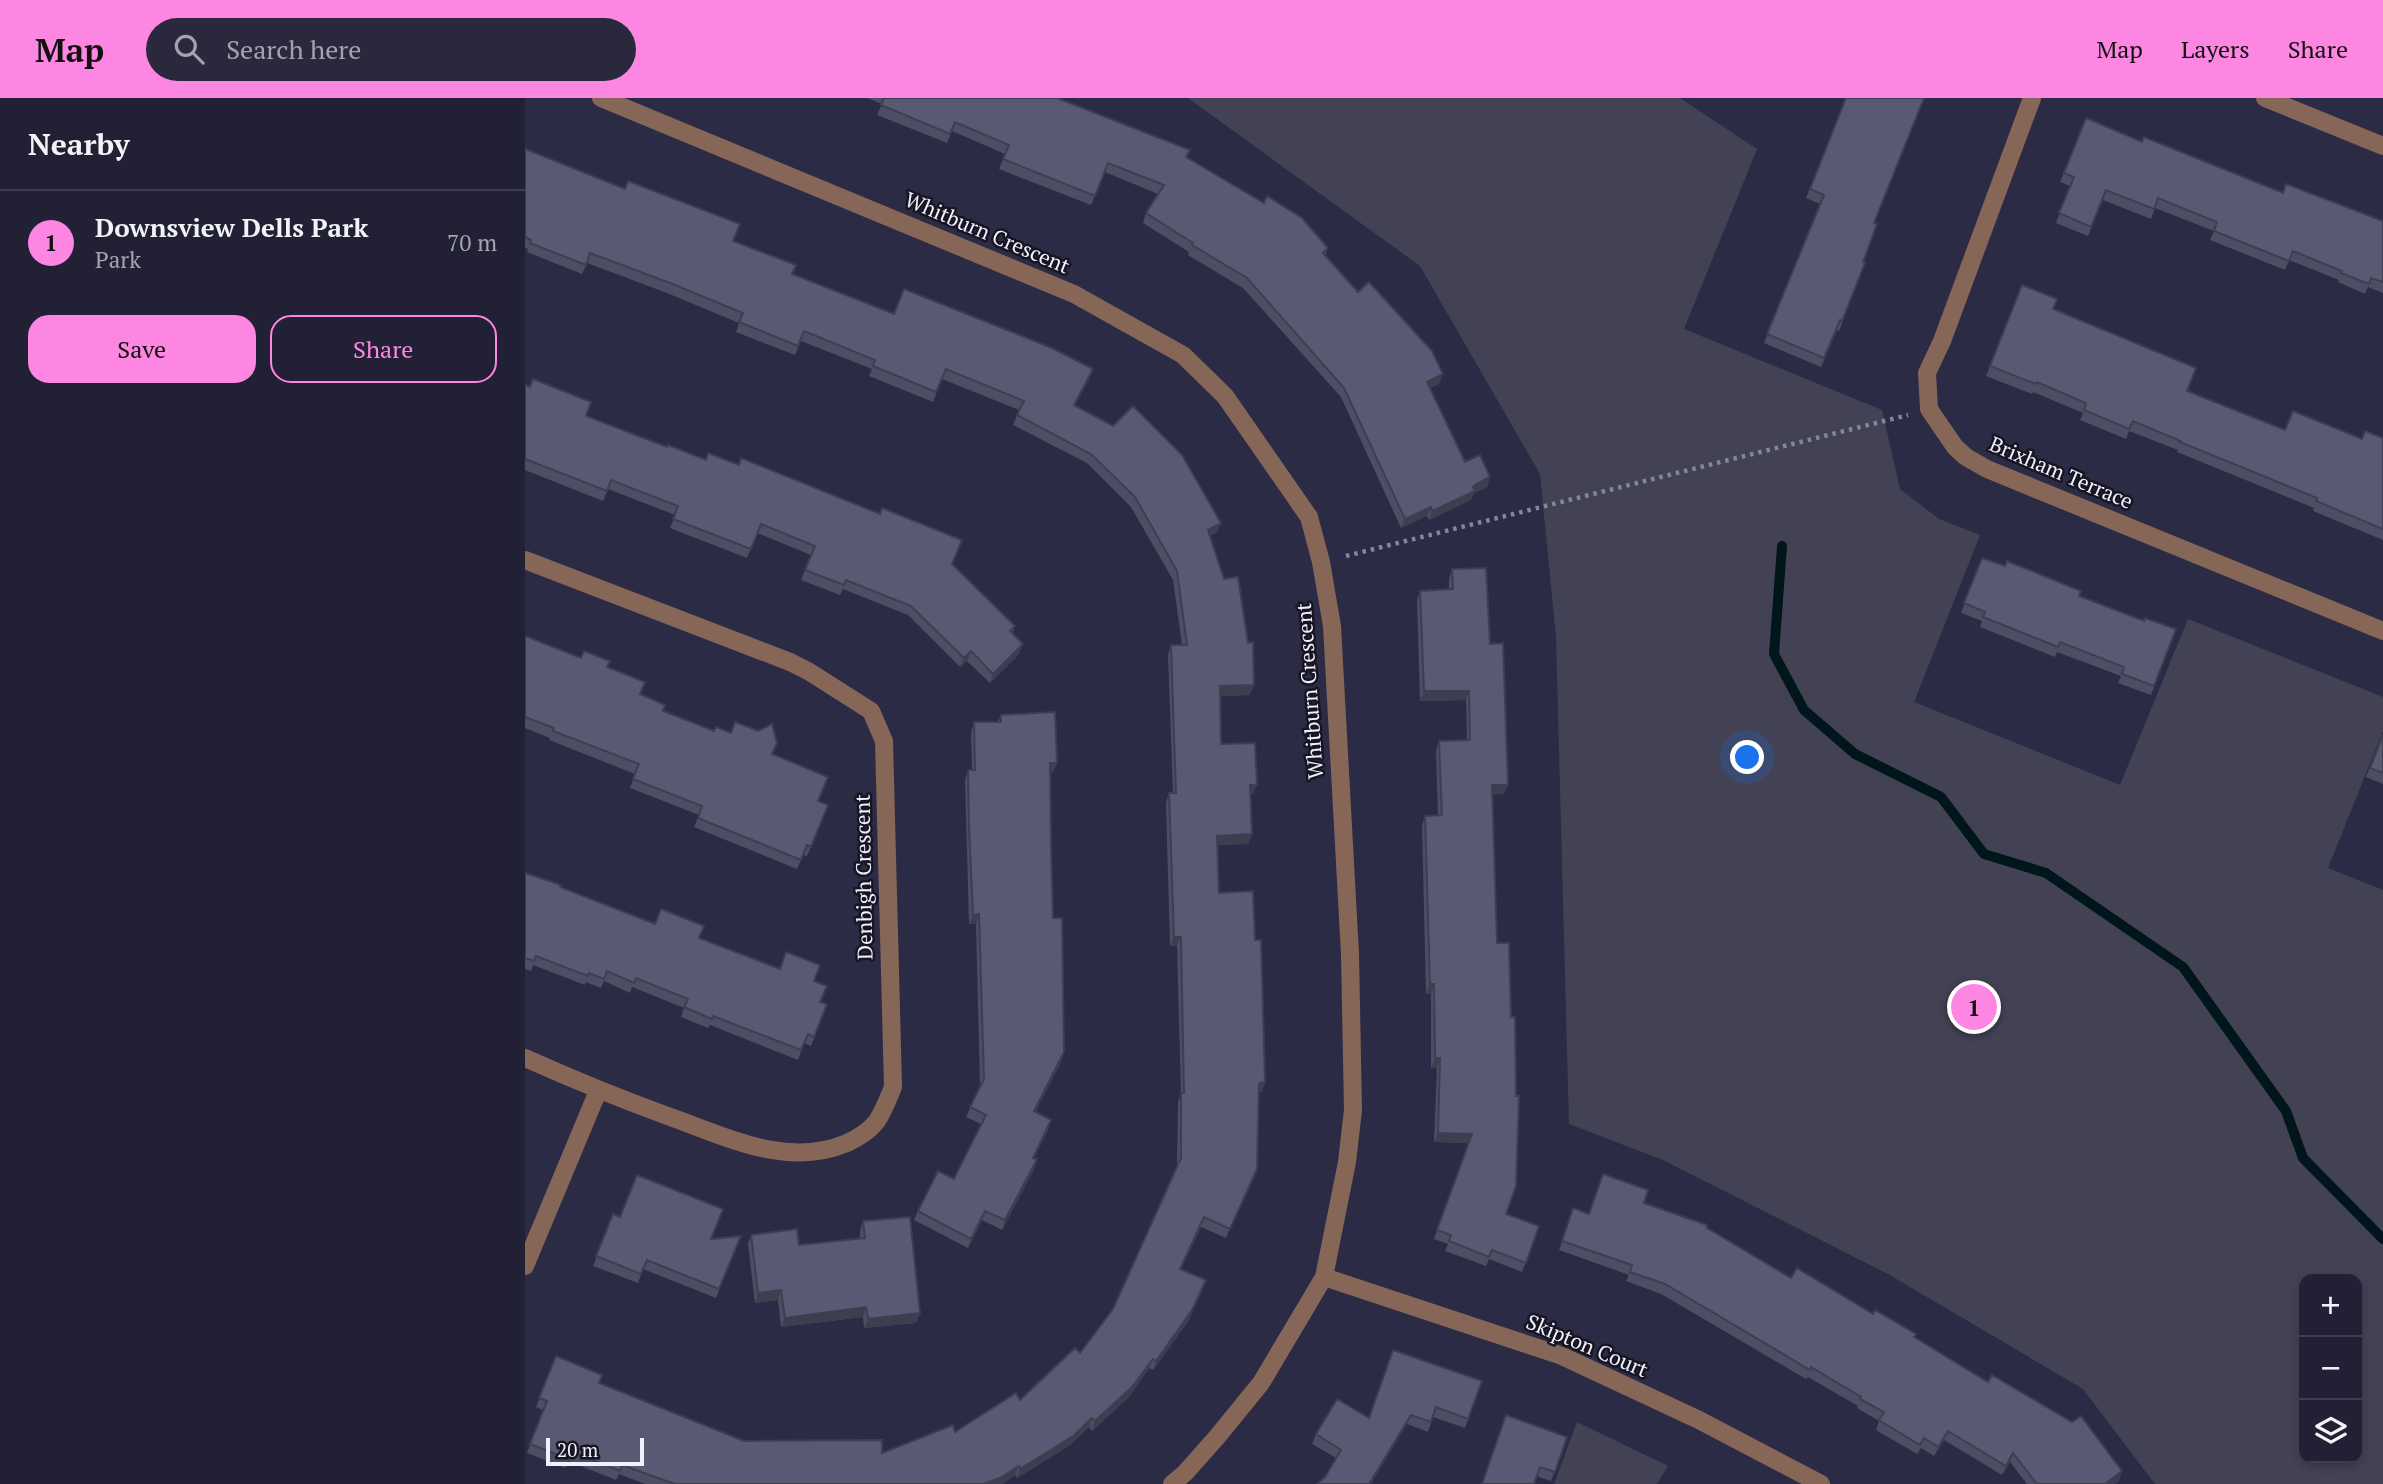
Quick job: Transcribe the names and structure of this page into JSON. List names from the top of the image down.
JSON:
{
  "streets": {
    "street": [
      "Whitburn Crescent",
      "Brixham Terrace",
      "Denbigh Crescent",
      "Skipton Court"
    ]
  },
  "crossings": [
    ["Whitburn Crescent", "Skipton Court"]
  ],
  "scale_bar": "20 m",
  "page": {
    "header": "Map",
    "search": "Search here",
    "nav": ["Map", "Layers", "Share"],
    "heading": "Nearby",
    "list": [
      {
        "mark": "1",
        "name": "Downsview Dells Park",
        "note": "Park",
        "value": "70 m"
      }
    ],
    "buttons": ["Save", "Share"],
    "pins": "1",
    "map_buttons": ["+", "−"],
    "scale": "20 m"
  }
}
